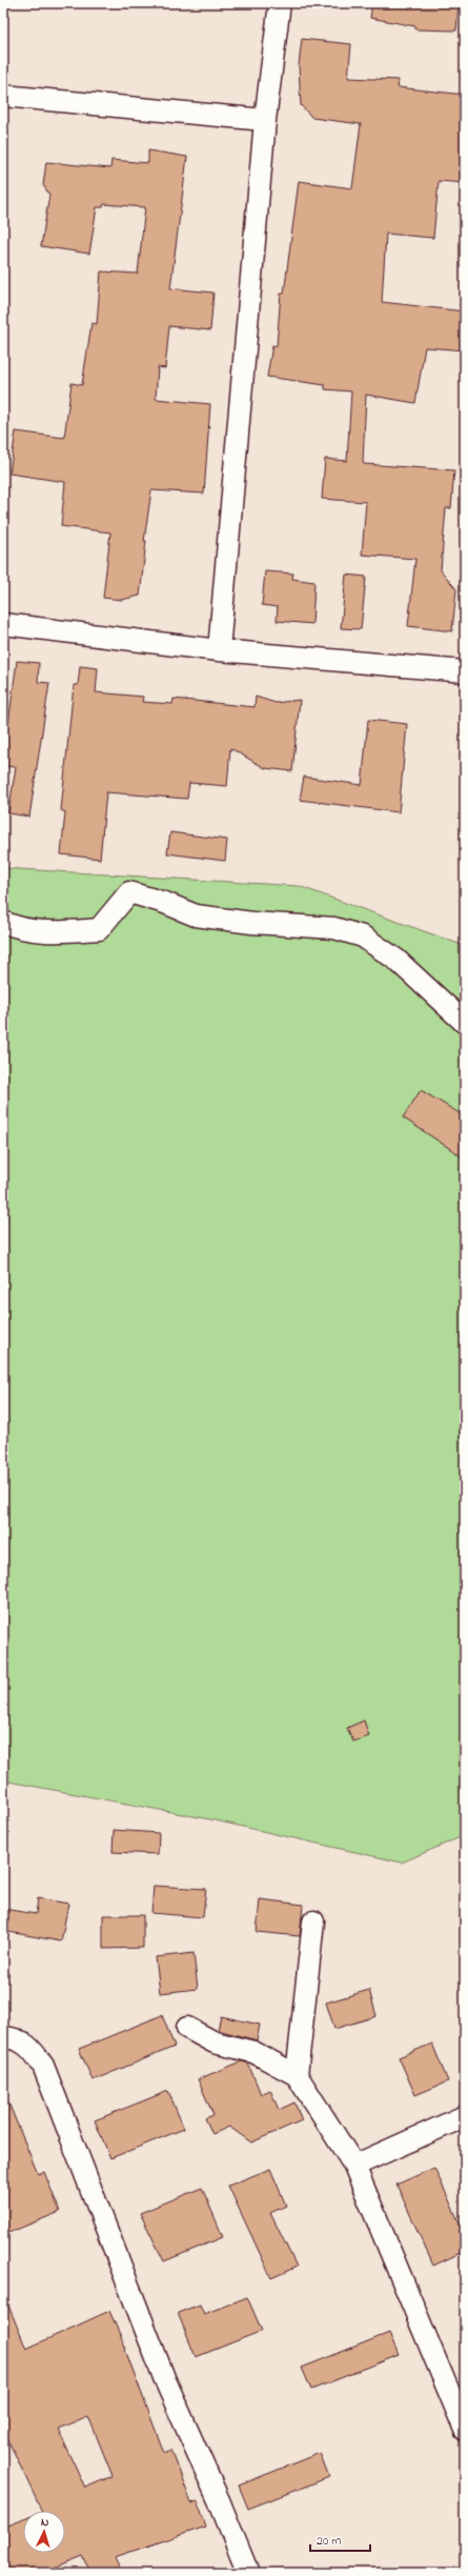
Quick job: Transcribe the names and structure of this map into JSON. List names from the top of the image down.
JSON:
{
  "scale_bar": "20 m",
  "north": "top"
}
